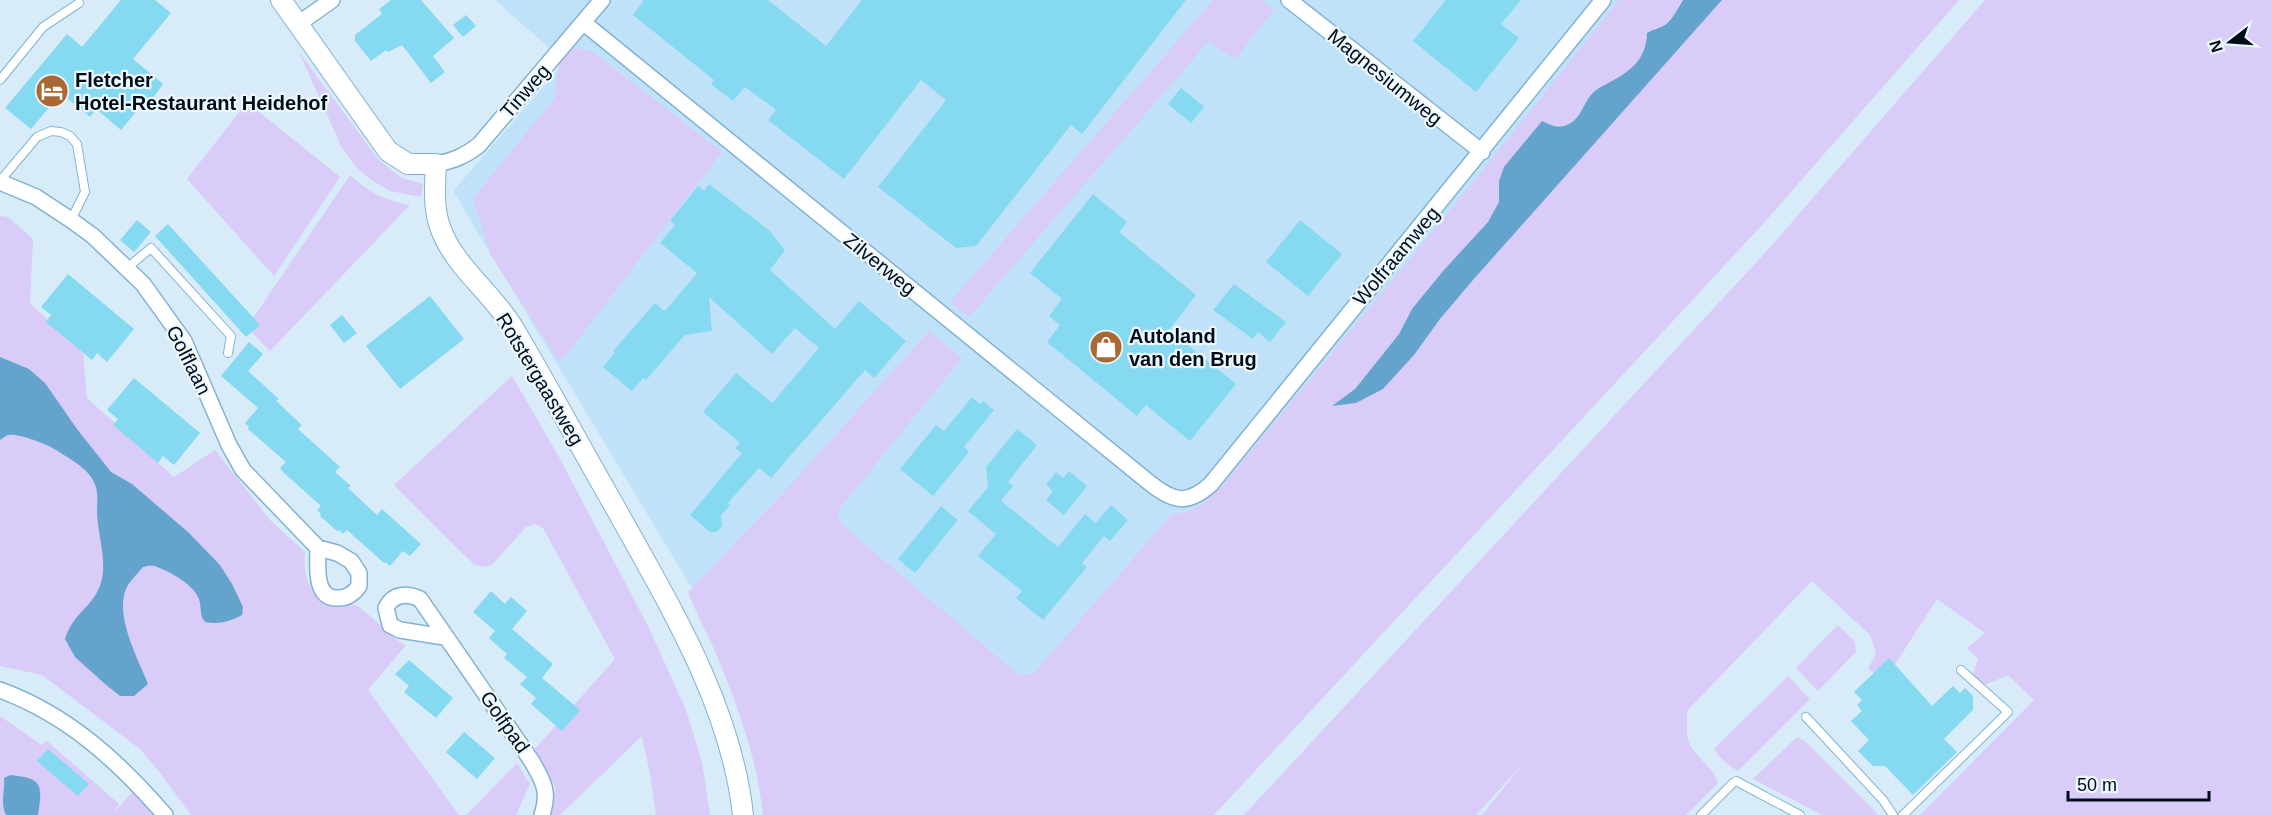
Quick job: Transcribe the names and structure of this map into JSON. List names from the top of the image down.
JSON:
{
  "streets": {
    "street": [
      "Magnesiumweg",
      "Tinweg",
      "Wolfraamweg",
      "Zilverweg",
      "Golflaan",
      "Rotstergaastweg",
      "Golfpad"
    ]
  },
  "crossings": [
    ["Magnesiumweg", "Wolfraamweg"],
    ["Tinweg", "Zilverweg"],
    ["Tinweg", "Rotstergaastweg"],
    ["Wolfraamweg", "Zilverweg"]
  ],
  "places": {
    "hotel": ["Fletcher Hotel-Restaurant Heidehof"],
    "shop": ["Autoland van den Brug"]
  },
  "scale_bar": "50 m",
  "north": "left"
}
